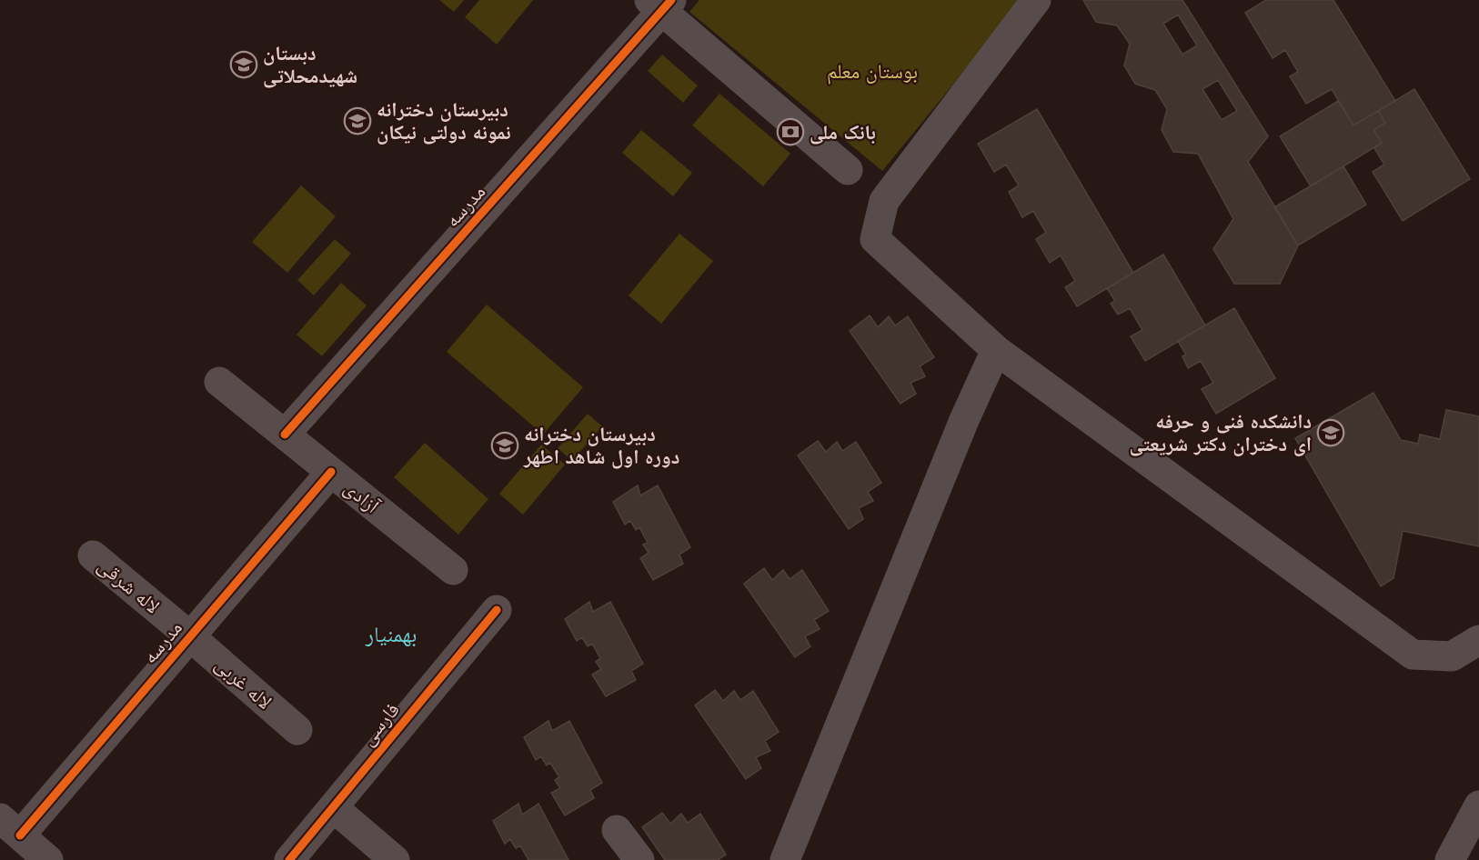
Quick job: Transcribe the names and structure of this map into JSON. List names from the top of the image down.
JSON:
{
  "streets": {
    "street": [
      "مدرسه",
      "آزادی",
      "لاله شرقی",
      "لاله غربی",
      "فارسی"
    ]
  },
  "crossings": [
    ["مدرسه", "آزادی"],
    ["مدرسه", "لاله شرقی"],
    ["مدرسه", "لاله غربی"],
    ["لاله شرقی", "لاله غربی"]
  ],
  "districts": ["بهمنیار"],
  "parks": ["بوستان معلم"],
  "places": {
    "school or university": [
      "دبستان شهیدمحلاتی",
      "دبيرستان دخترانه نمونه دولتی نيکان",
      "دانشکده فنی و حرفه ای دختران دکتر شریعتی",
      "دبیرستان دخترانه دوره اول شاهد اطهر"
    ],
    "bank": ["بانک ملی"]
  }
}
